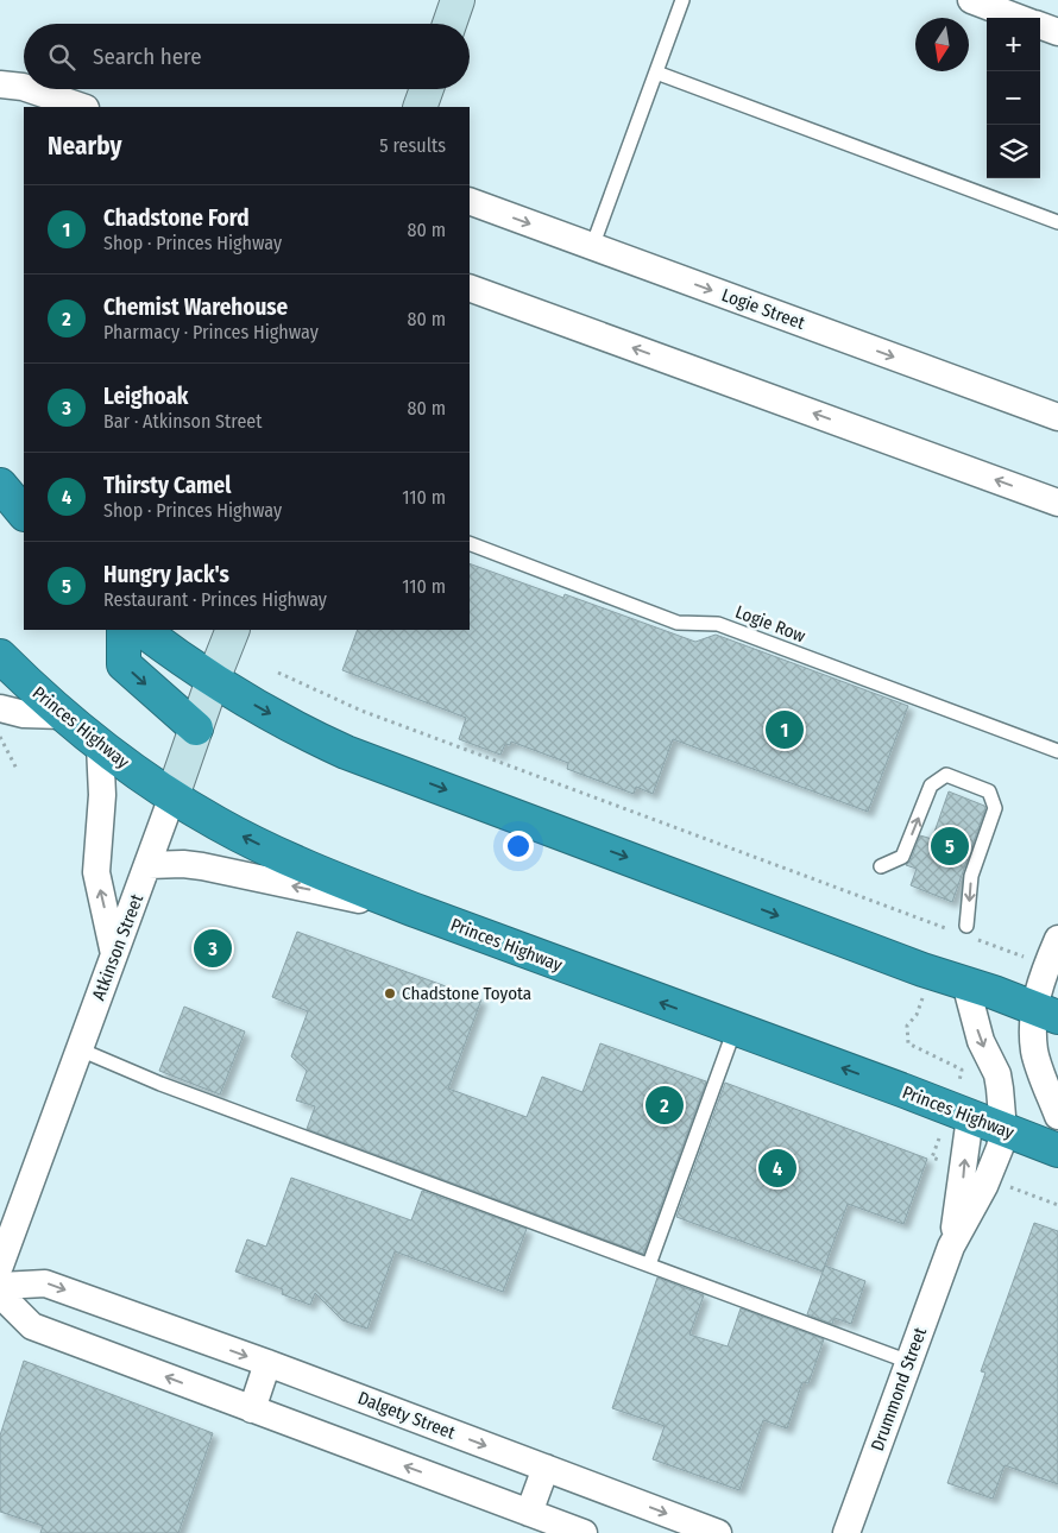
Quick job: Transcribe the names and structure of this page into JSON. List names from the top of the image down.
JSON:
{
  "streets": {
    "highway": ["Princes Highway"],
    "street": [
      "Logie Street",
      "Atkinson Street",
      "Drummond Street",
      "Dalgety Street"
    ],
    "lane": ["Logie Row"]
  },
  "crossings": [
    ["Princes Highway", "Atkinson Street"],
    ["Princes Highway", "Drummond Street"]
  ],
  "places": ["Chadstone Toyota"],
  "north": "bottom",
  "page": {
    "map_buttons": ["+", "−"],
    "search": "Search here",
    "heading": ["Nearby", "5 results"],
    "list": [
      {
        "mark": "1",
        "name": "Chadstone Ford",
        "note": "Shop · Princes Highway",
        "value": "80 m"
      },
      {
        "mark": "2",
        "name": "Chemist Warehouse",
        "note": "Pharmacy · Princes Highway",
        "value": "80 m"
      },
      {
        "mark": "3",
        "name": "Leighoak",
        "note": "Bar · Atkinson Street",
        "value": "80 m"
      },
      {
        "mark": "4",
        "name": "Thirsty Camel",
        "note": "Shop · Princes Highway",
        "value": "110 m"
      },
      {
        "mark": "5",
        "name": "Hungry Jack's",
        "note": "Restaurant · Princes Highway",
        "value": "110 m"
      }
    ],
    "pins": [
      "1",
      "5",
      "3",
      "2",
      "4"
    ]
  }
}
